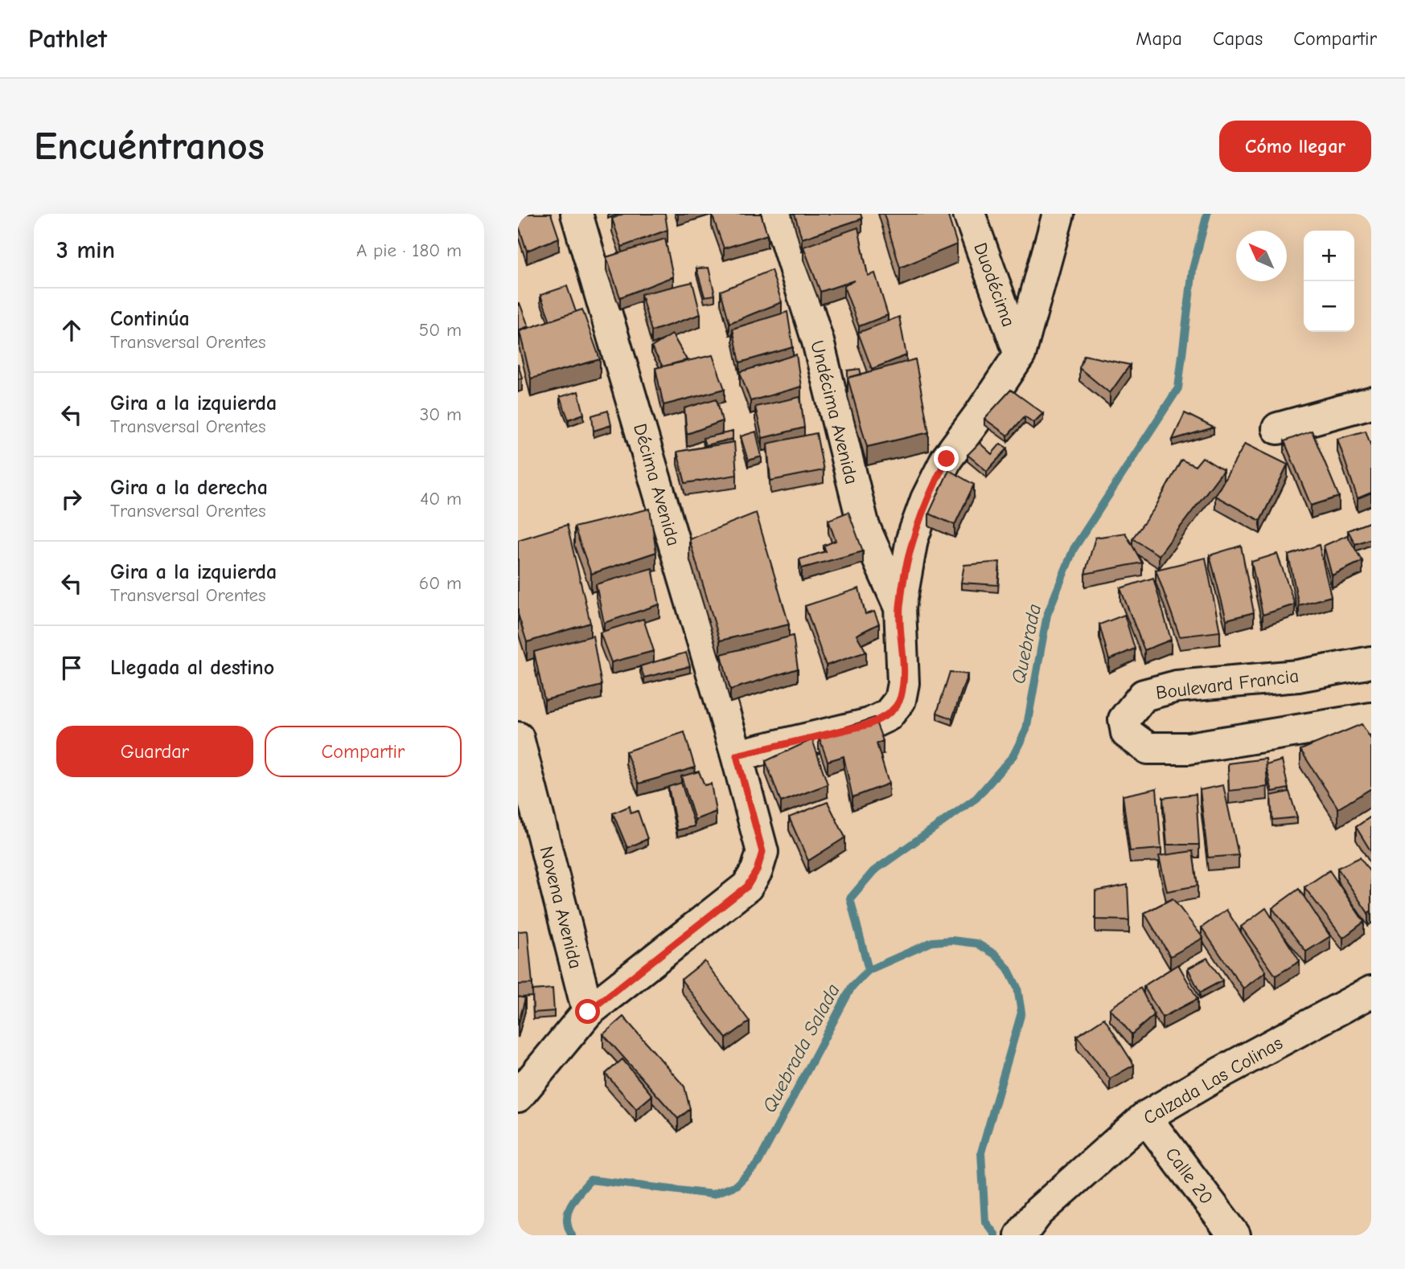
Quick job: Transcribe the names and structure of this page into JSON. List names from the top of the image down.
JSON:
{
  "streets": {
    "street": [
      "Duodécima",
      "Undécima Avenida",
      "Décima Avenida",
      "Boulevard Francia",
      "Novena Avenida",
      "Calzada Las Colinas",
      "Calle 20"
    ]
  },
  "crossings": [
    ["Décima Avenida", "Novena Avenida"],
    ["Calzada Las Colinas", "Calle 20"]
  ],
  "water": ["Quebrada", "Quebrada Salada"],
  "north": "top left",
  "page": {
    "header": "Pathlet",
    "nav": ["Mapa", "Capas", "Compartir"],
    "buttons": [
      "Cómo llegar",
      ["Guardar", "Compartir"]
    ],
    "title": "Encuéntranos",
    "heading": ["3 min", "A pie · 180 m"],
    "map_buttons": ["+", "−"],
    "list": [
      ["Continúa", "Transversal Orentes", "50 m"],
      ["Gira a la izquierda", "Transversal Orentes", "30 m"],
      ["Gira a la derecha", "Transversal Orentes", "40 m"],
      ["Gira a la izquierda", "Transversal Orentes", "60 m"],
      "Llegada al destino"
    ]
  }
}
